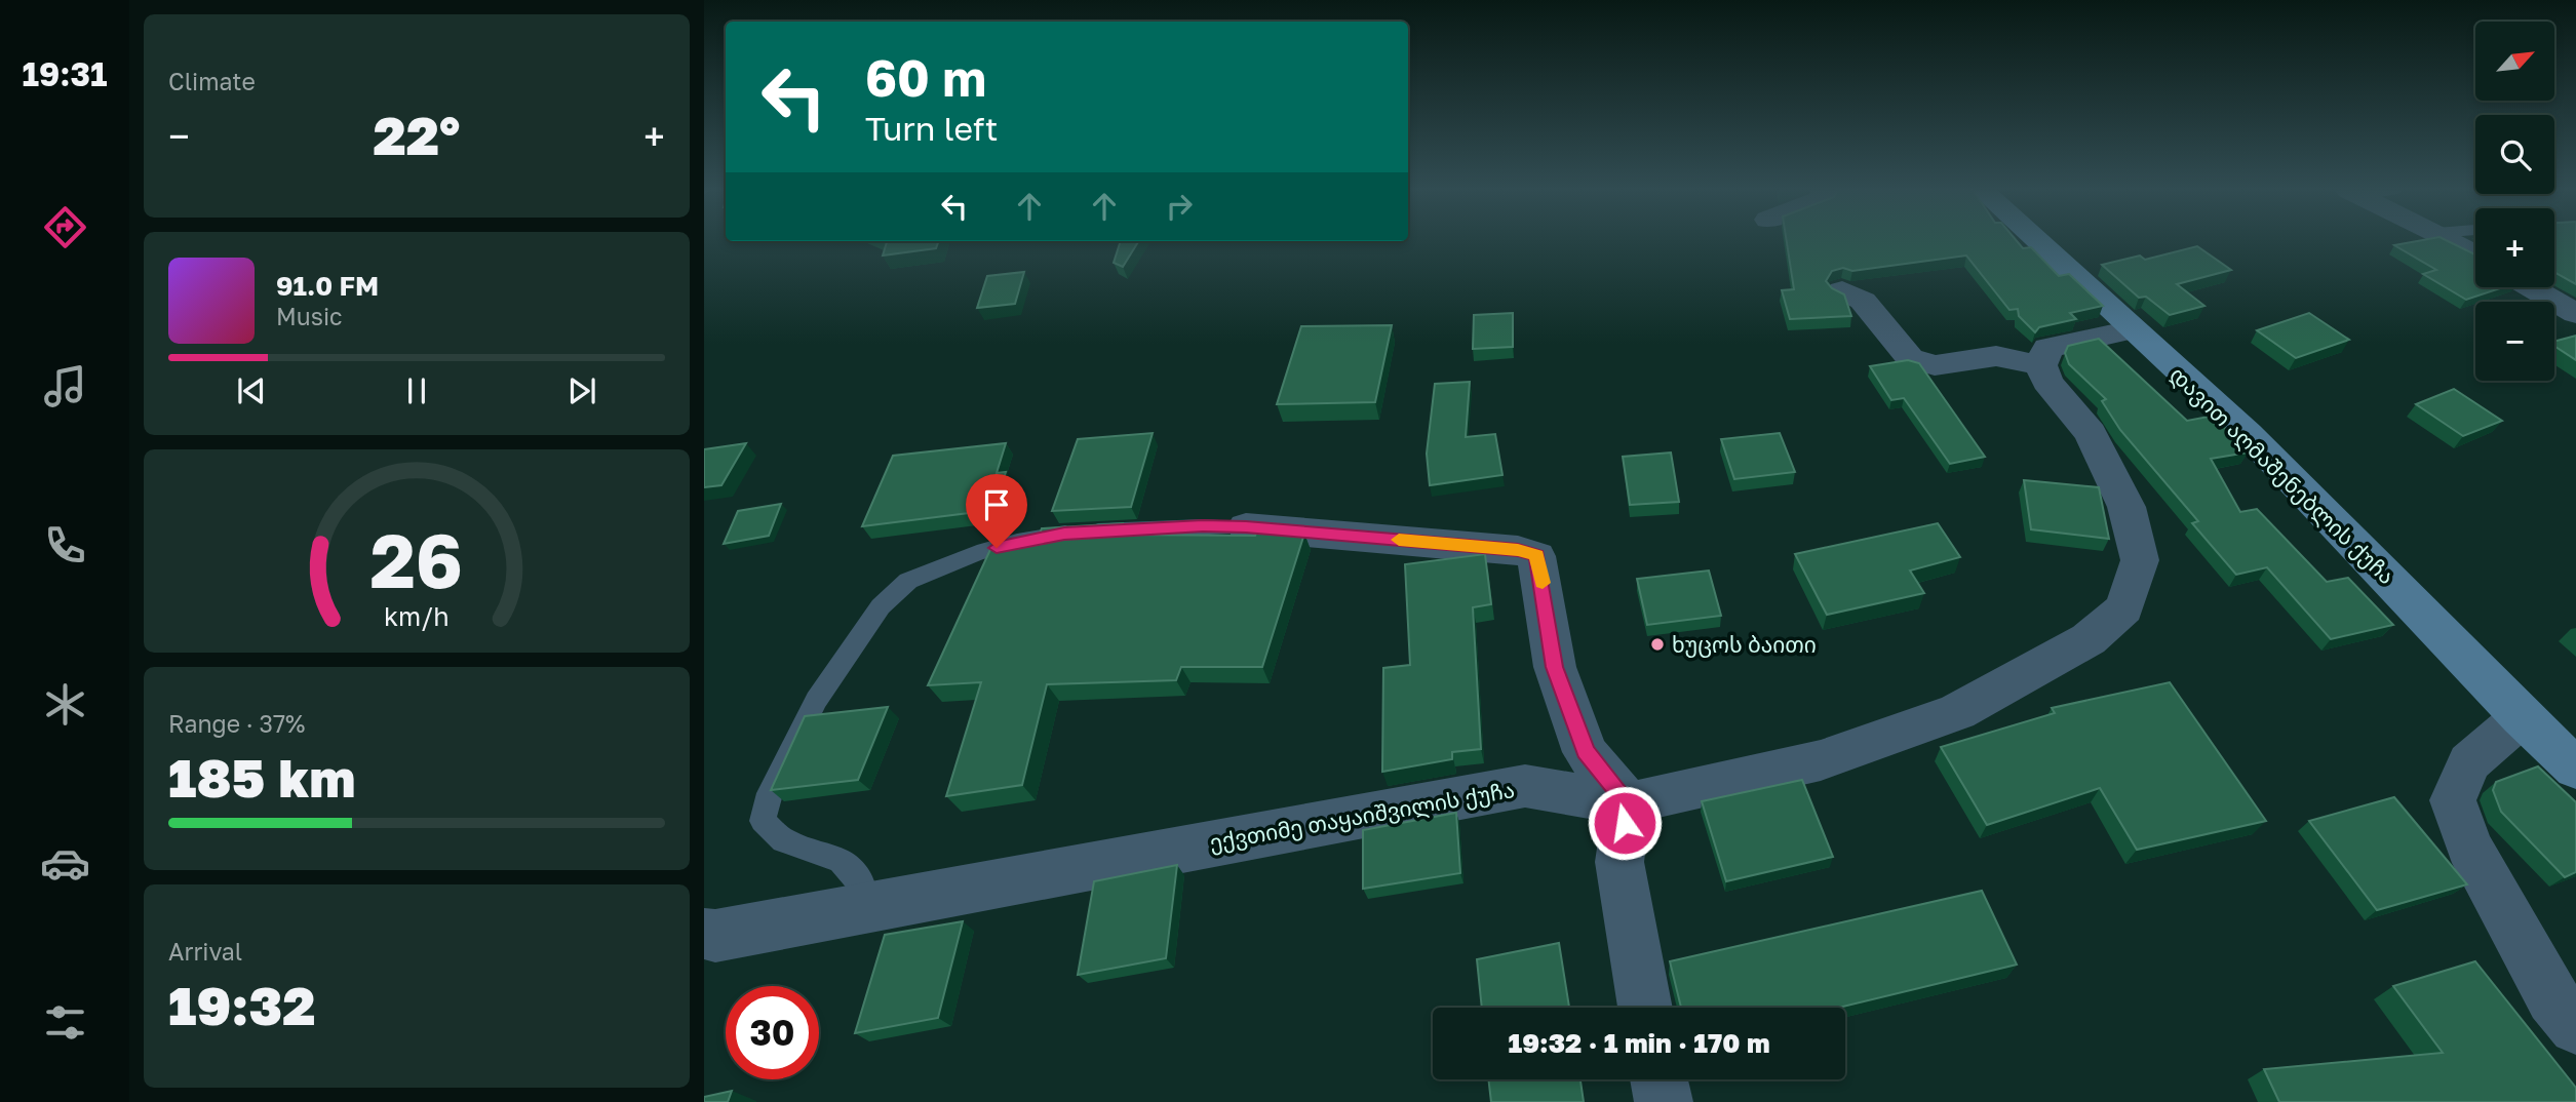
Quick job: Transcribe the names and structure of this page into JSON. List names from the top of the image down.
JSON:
{
  "streets": {
    "street": ["დავით აღმაშენებლის ქუჩა", "ექვთიმე თაყაიშვილის ქუჩა"]
  },
  "places": ["ხუცოს ბაითი"],
  "north": "top right",
  "page": {
    "tabs": "19:31",
    "tile": [
      "Climate",
      ["Range · 37%", "185 km"],
      ["Arrival", "19:32"]
    ],
    "map_buttons": ["+", "−"],
    "turn": ["60 m", "Turn left"],
    "heat": ["−", "22°", "+"],
    "song": ["91.0 FM", "Music"],
    "limit": "30",
    "trip": "19:32 · 1 min · 170 m",
    "gauge": ["26", "km/h"]
  }
}
